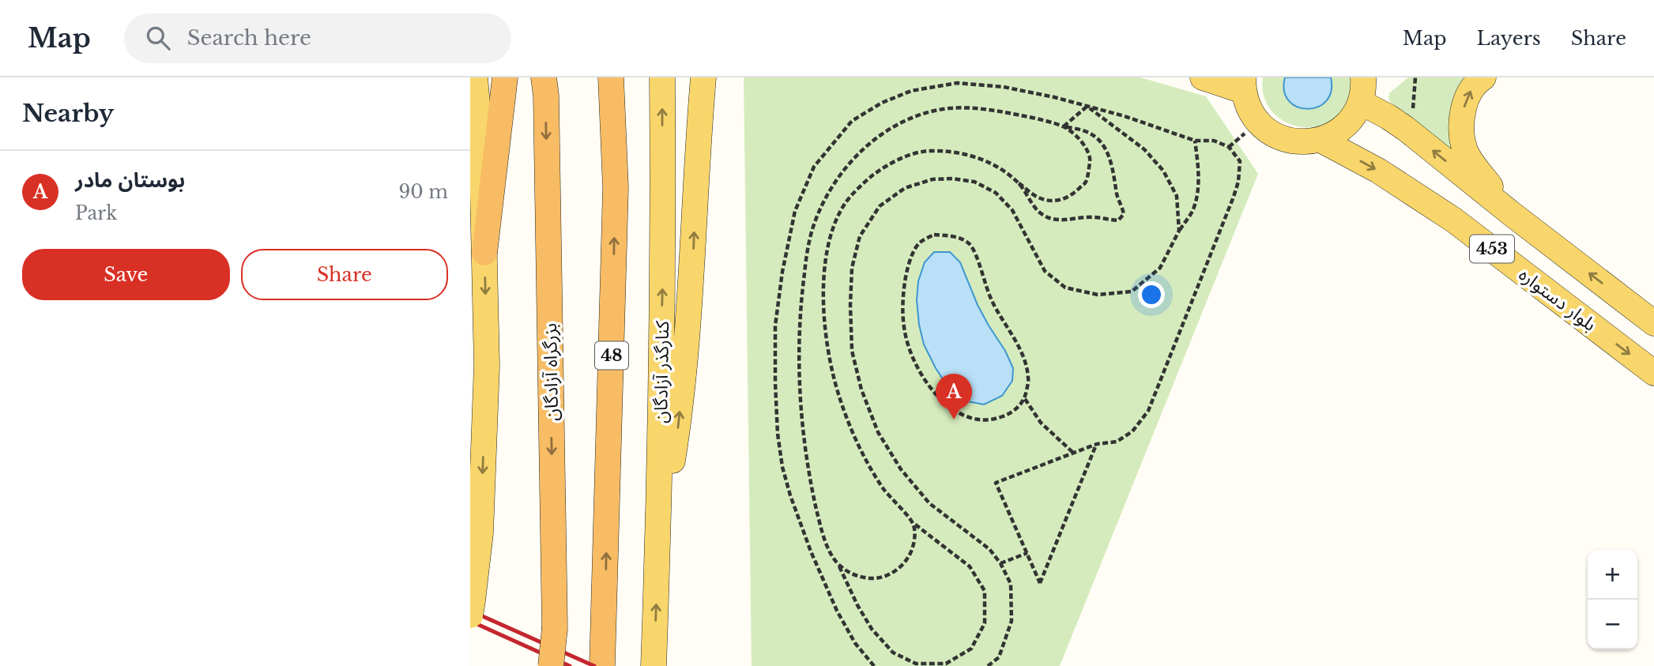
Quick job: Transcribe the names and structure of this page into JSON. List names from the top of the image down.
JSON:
{
  "streets": {
    "highway": ["48", "بزرگراه آزادگان"],
    "main road": ["453", "بلوار دستواره", "کنارگذر آزادگان"]
  },
  "page": {
    "header": "Map",
    "search": "Search here",
    "nav": ["Map", "Layers", "Share"],
    "heading": "Nearby",
    "list": [
      {
        "mark": "A",
        "name": "بوستان مادر",
        "note": "Park",
        "value": "90 m"
      }
    ],
    "buttons": ["Save", "Share"],
    "pins": "A",
    "map_buttons": ["+", "−"]
  }
}
